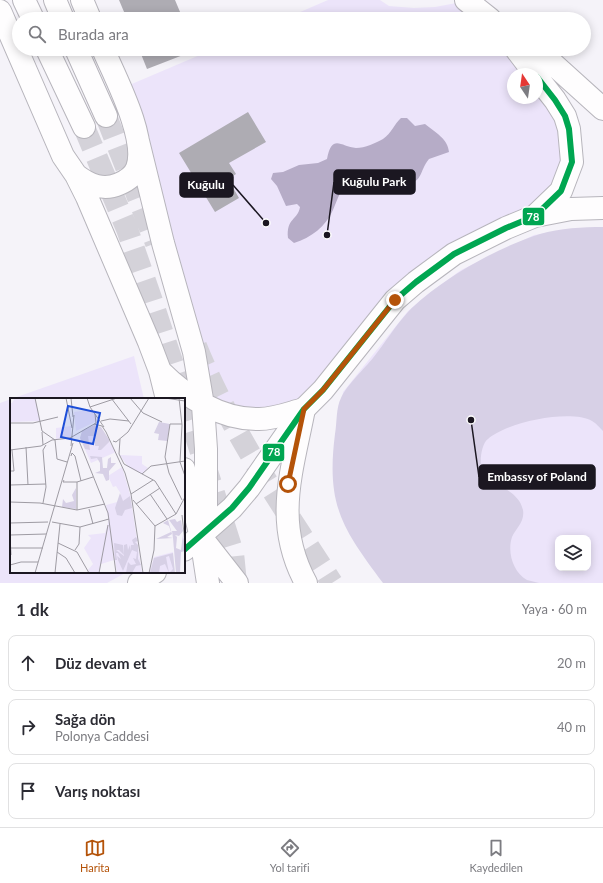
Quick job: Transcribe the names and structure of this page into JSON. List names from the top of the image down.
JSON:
{
  "places": ["Kuğulu", "Kuğulu Park", "Embassy of Poland"],
  "lines": ["transit line 78"],
  "north": "top",
  "page": {
    "search": "Burada ara",
    "heading": ["1 dk", "Yaya · 60 m"],
    "list": [
      ["Düz devam et", "20 m"],
      ["Sağa dön", "Polonya Caddesi", "40 m"],
      "Varış noktası"
    ],
    "nav": ["Harita", "Yol tarifi", "Kaydedilen"]
  }
}
